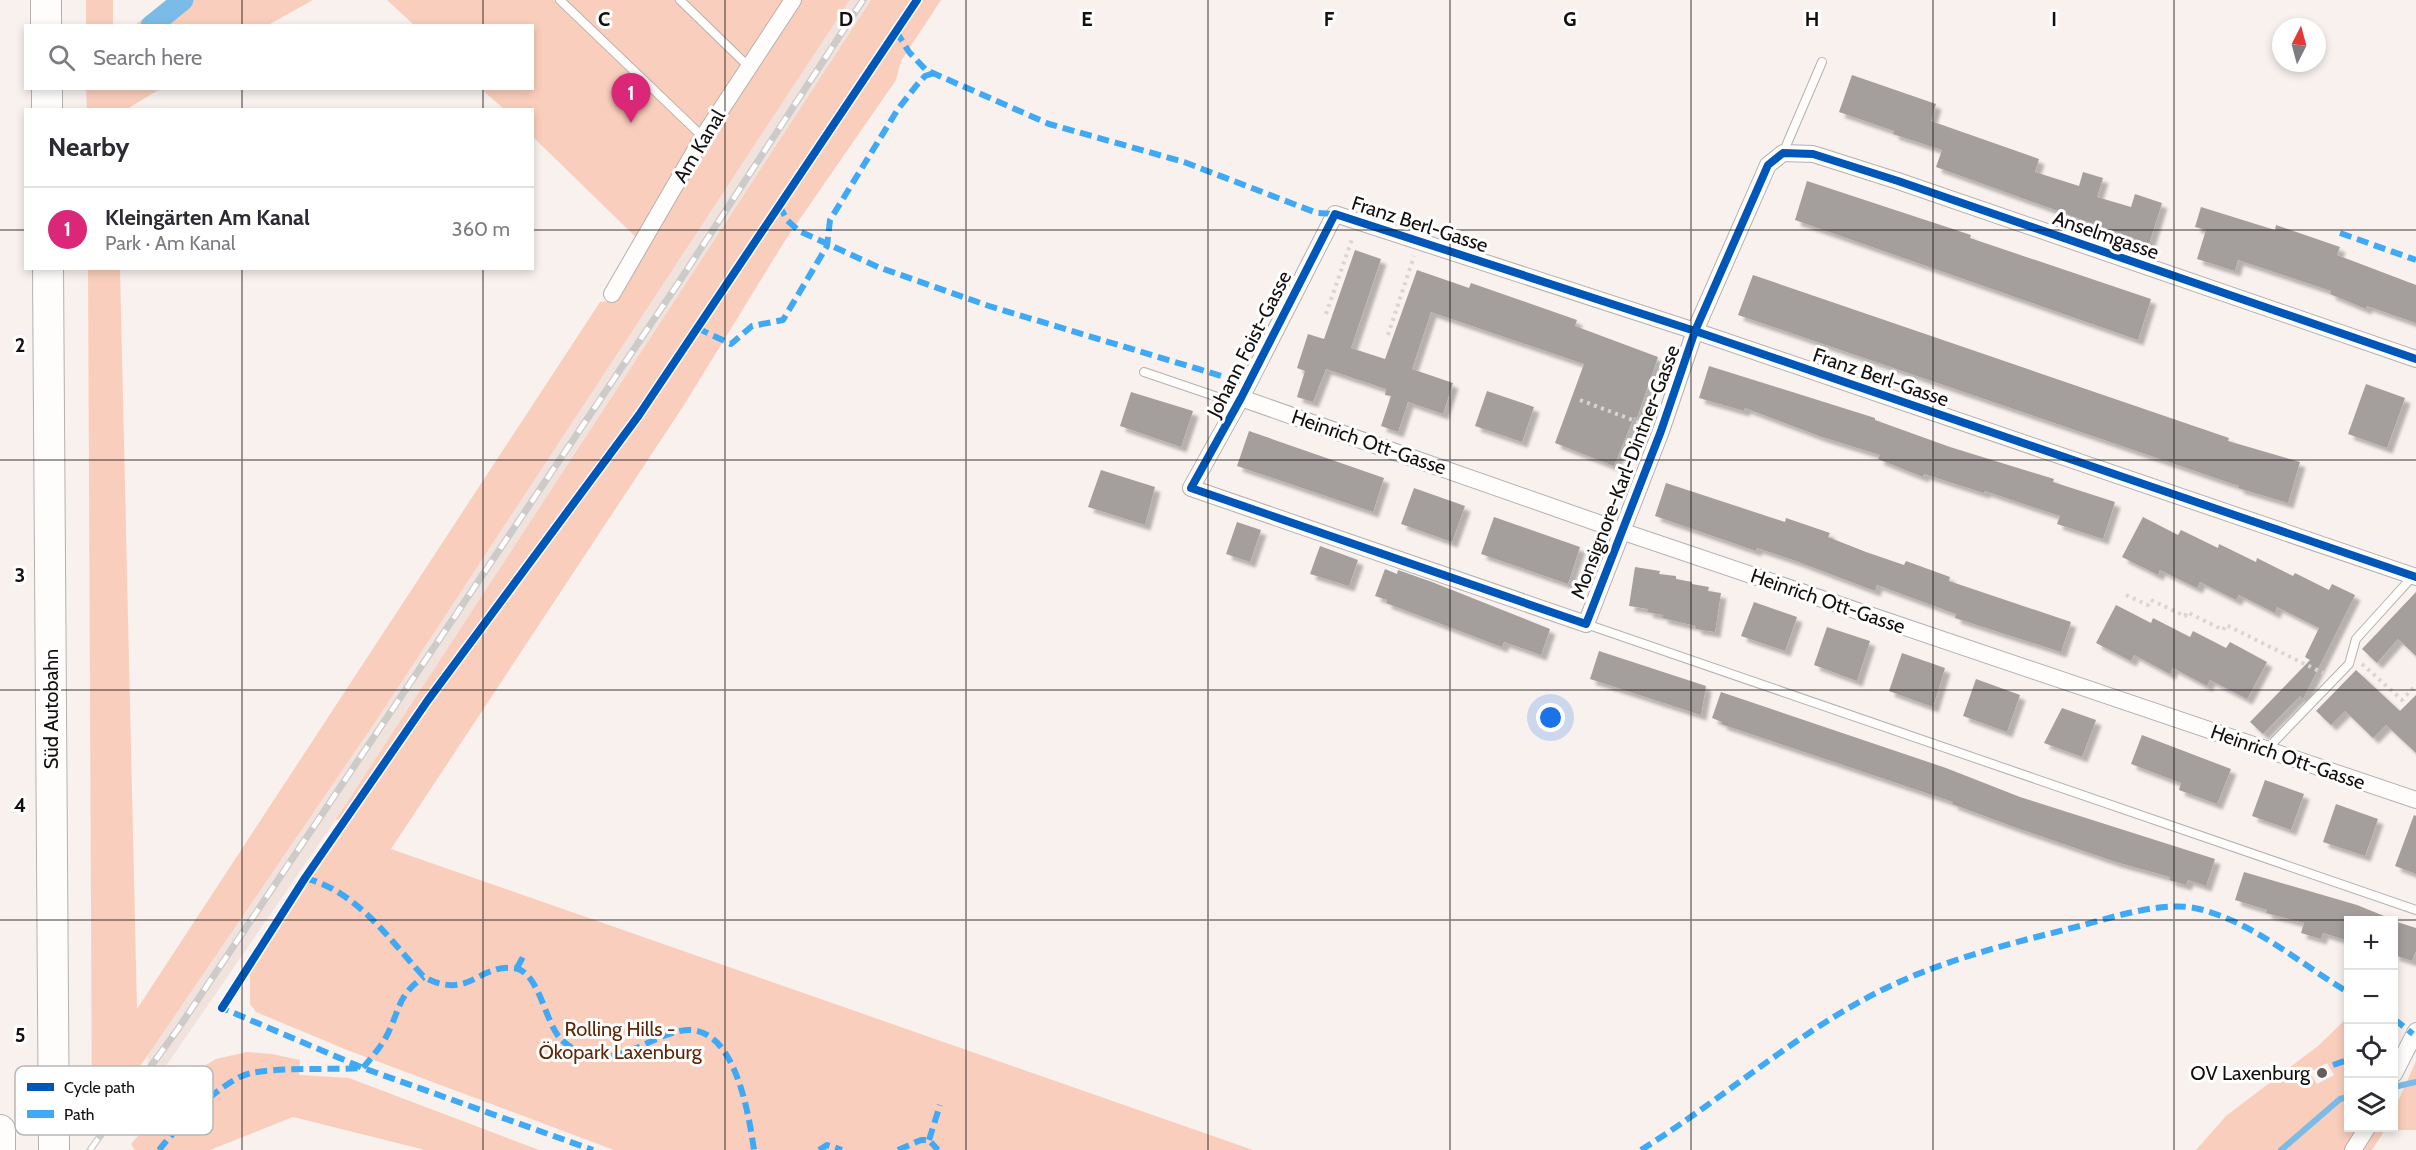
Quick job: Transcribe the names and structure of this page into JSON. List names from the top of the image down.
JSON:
{
  "streets": {
    "highway": ["Süd Autobahn"],
    "street": [
      "Am Kanal",
      "Franz Berl-Gasse",
      "Anselmgasse",
      "Johann Foist-Gasse",
      "Heinrich Ott-Gasse",
      "Monsignore-Karl-Dintner-Gasse"
    ]
  },
  "crossings": [
    ["Franz Berl-Gasse", "Johann Foist-Gasse"],
    ["Franz Berl-Gasse", "Monsignore-Karl-Dintner-Gasse"],
    ["Anselmgasse", "Monsignore-Karl-Dintner-Gasse"],
    ["Johann Foist-Gasse", "Heinrich Ott-Gasse"],
    ["Johann Foist-Gasse", "Monsignore-Karl-Dintner-Gasse"],
    ["Heinrich Ott-Gasse", "Monsignore-Karl-Dintner-Gasse"]
  ],
  "parks": ["Rolling Hills - Ökopark Laxenburg"],
  "places": ["OV Laxenburg"],
  "legend": ["Cycle path", "Path"],
  "north": "top",
  "page": {
    "search": "Search here",
    "pins": "1",
    "heading": "Nearby",
    "list": [
      {
        "mark": "1",
        "name": "Kleingärten Am Kanal",
        "note": "Park · Am Kanal",
        "value": "360 m"
      }
    ],
    "map_buttons": ["+", "−"]
  },
  "grid": {
    "columns": [
      "C",
      "D",
      "E",
      "F",
      "G",
      "H",
      "I"
    ],
    "rows": [
      "2",
      "3",
      "4",
      "5"
    ]
  }
}
